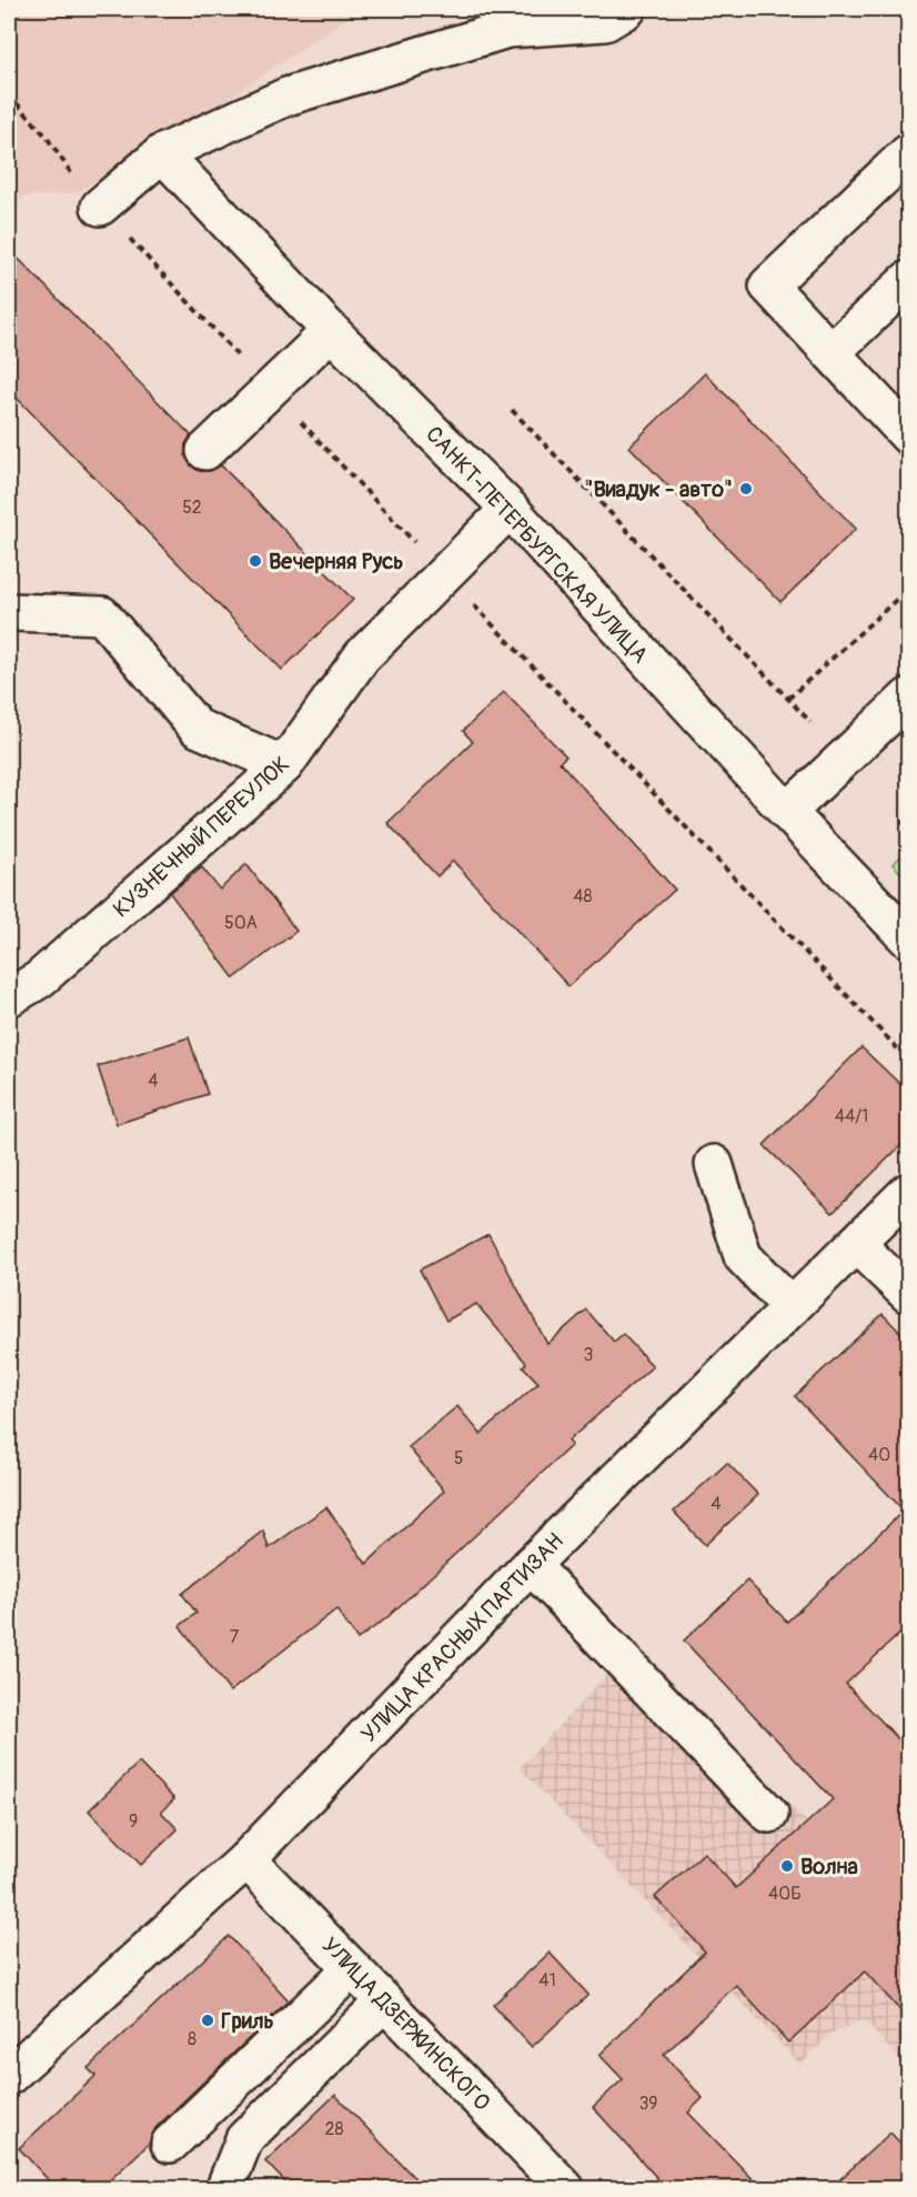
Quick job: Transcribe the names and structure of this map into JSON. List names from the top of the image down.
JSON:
{
  "streets": {
    "street": [
      "САНКТ-ПЕТЕРБУРГСКАЯ УЛИЦА",
      "КУЗНЕЧНЫЙ ПЕРЕУЛОК",
      "УЛИЦА КРАСНЫХ ПАРТИЗАН",
      "УЛИЦА ДЗЕРЖИНСКОГО"
    ]
  },
  "crossings": [
    ["САНКТ-ПЕТЕРБУРГСКАЯ УЛИЦА", "КУЗНЕЧНЫЙ ПЕРЕУЛОК"],
    ["УЛИЦА КРАСНЫХ ПАРТИЗАН", "УЛИЦА ДЗЕРЖИНСКОГО"]
  ],
  "places": [
    "\"Виадук - авто\"",
    "Вечерняя Русь",
    "Волна",
    "Гриль"
  ],
  "house_numbers": [
    "52",
    "48",
    "50А",
    "4",
    "44/1",
    "3",
    "40",
    "5",
    "4",
    "7",
    "9",
    "40Б",
    "41",
    "8",
    "39",
    "28"
  ]
}
